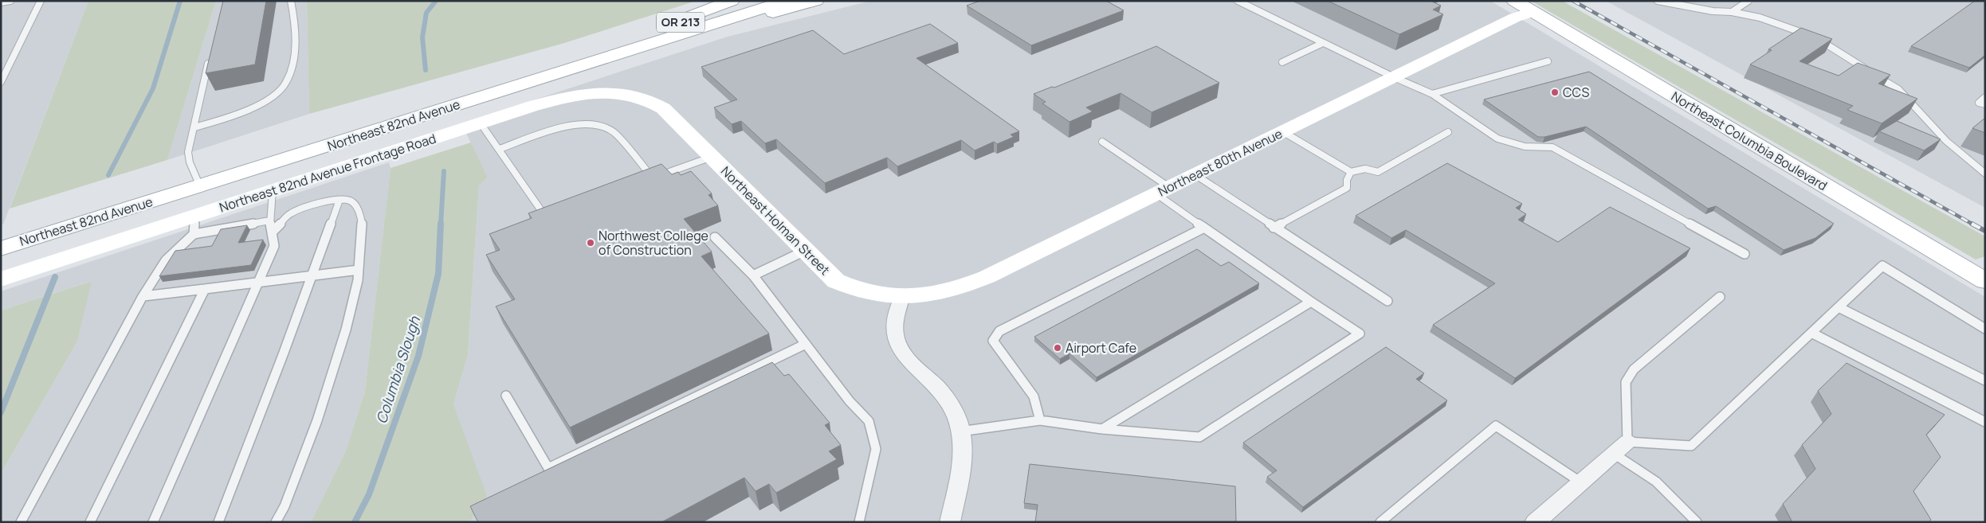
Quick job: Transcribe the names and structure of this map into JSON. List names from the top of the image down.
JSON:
{
  "streets": {
    "main road": [
      "OR 213",
      "Northeast 82nd Avenue",
      "Northeast Columbia Boulevard",
      "Northeast 80th Avenue",
      "Northeast 82nd Avenue Frontage Road",
      "Northeast Holman Street"
    ]
  },
  "crossings": [
    ["Northeast Columbia Boulevard", "Northeast 80th Avenue"],
    ["Northeast 80th Avenue", "Northeast Holman Street"],
    ["Northeast 82nd Avenue Frontage Road", "Northeast Holman Street"]
  ],
  "water": ["Columbia Slough"],
  "places": ["CCS", "Northwest College of Construction", "Airport Cafe"]
}
